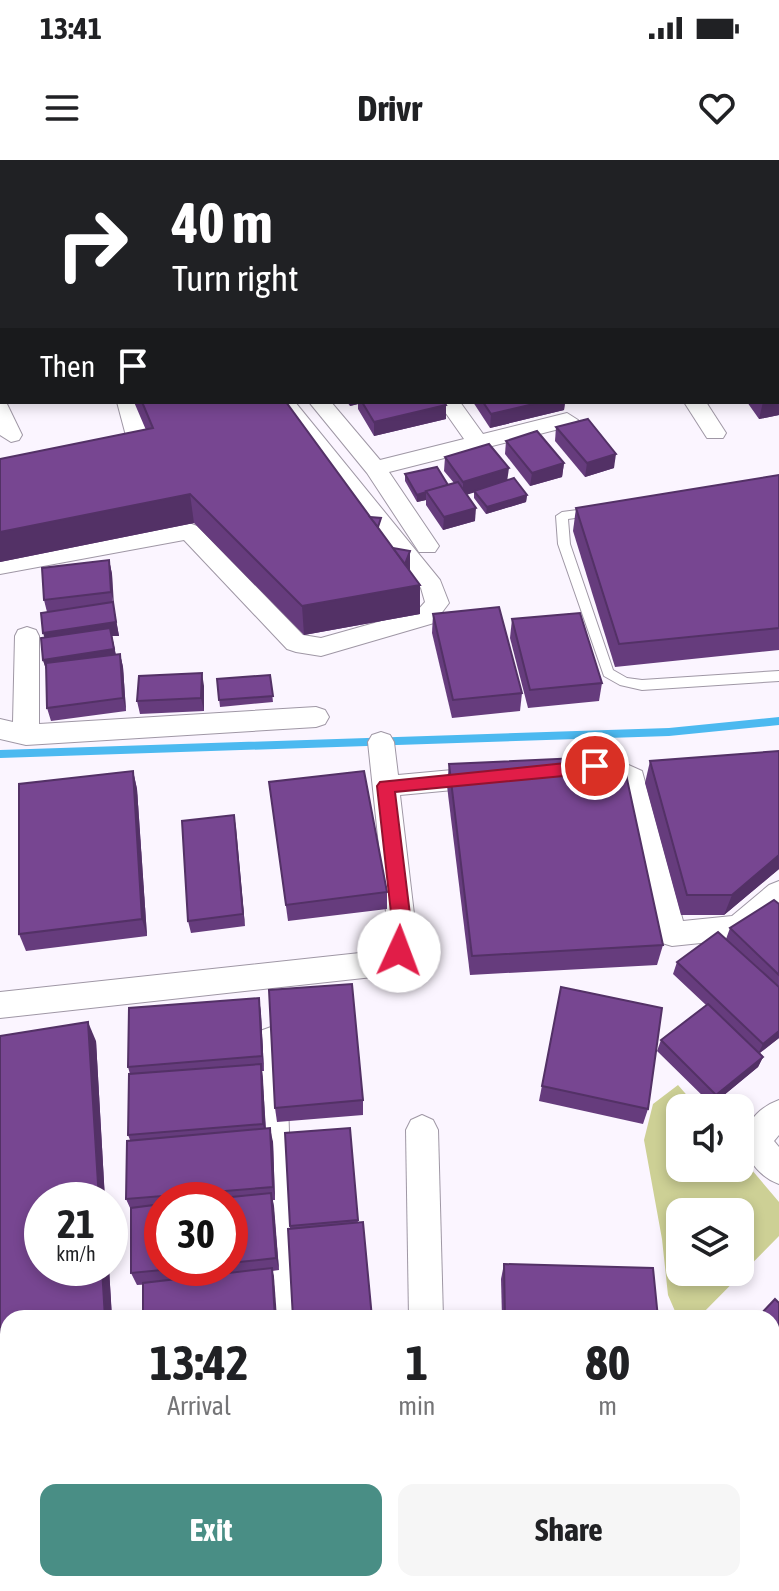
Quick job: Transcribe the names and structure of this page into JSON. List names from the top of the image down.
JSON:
{
  "page": {
    "status": "13:41",
    "header": "Drivr",
    "turn": ["40 m", "Turn right"],
    "then": "Then",
    "speed": "21 km/h",
    "limit": "30",
    "eta": [
      "13:42",
      "Arrival",
      "1",
      "min",
      "80",
      "m"
    ],
    "buttons": ["Exit", "Share"]
  }
}
